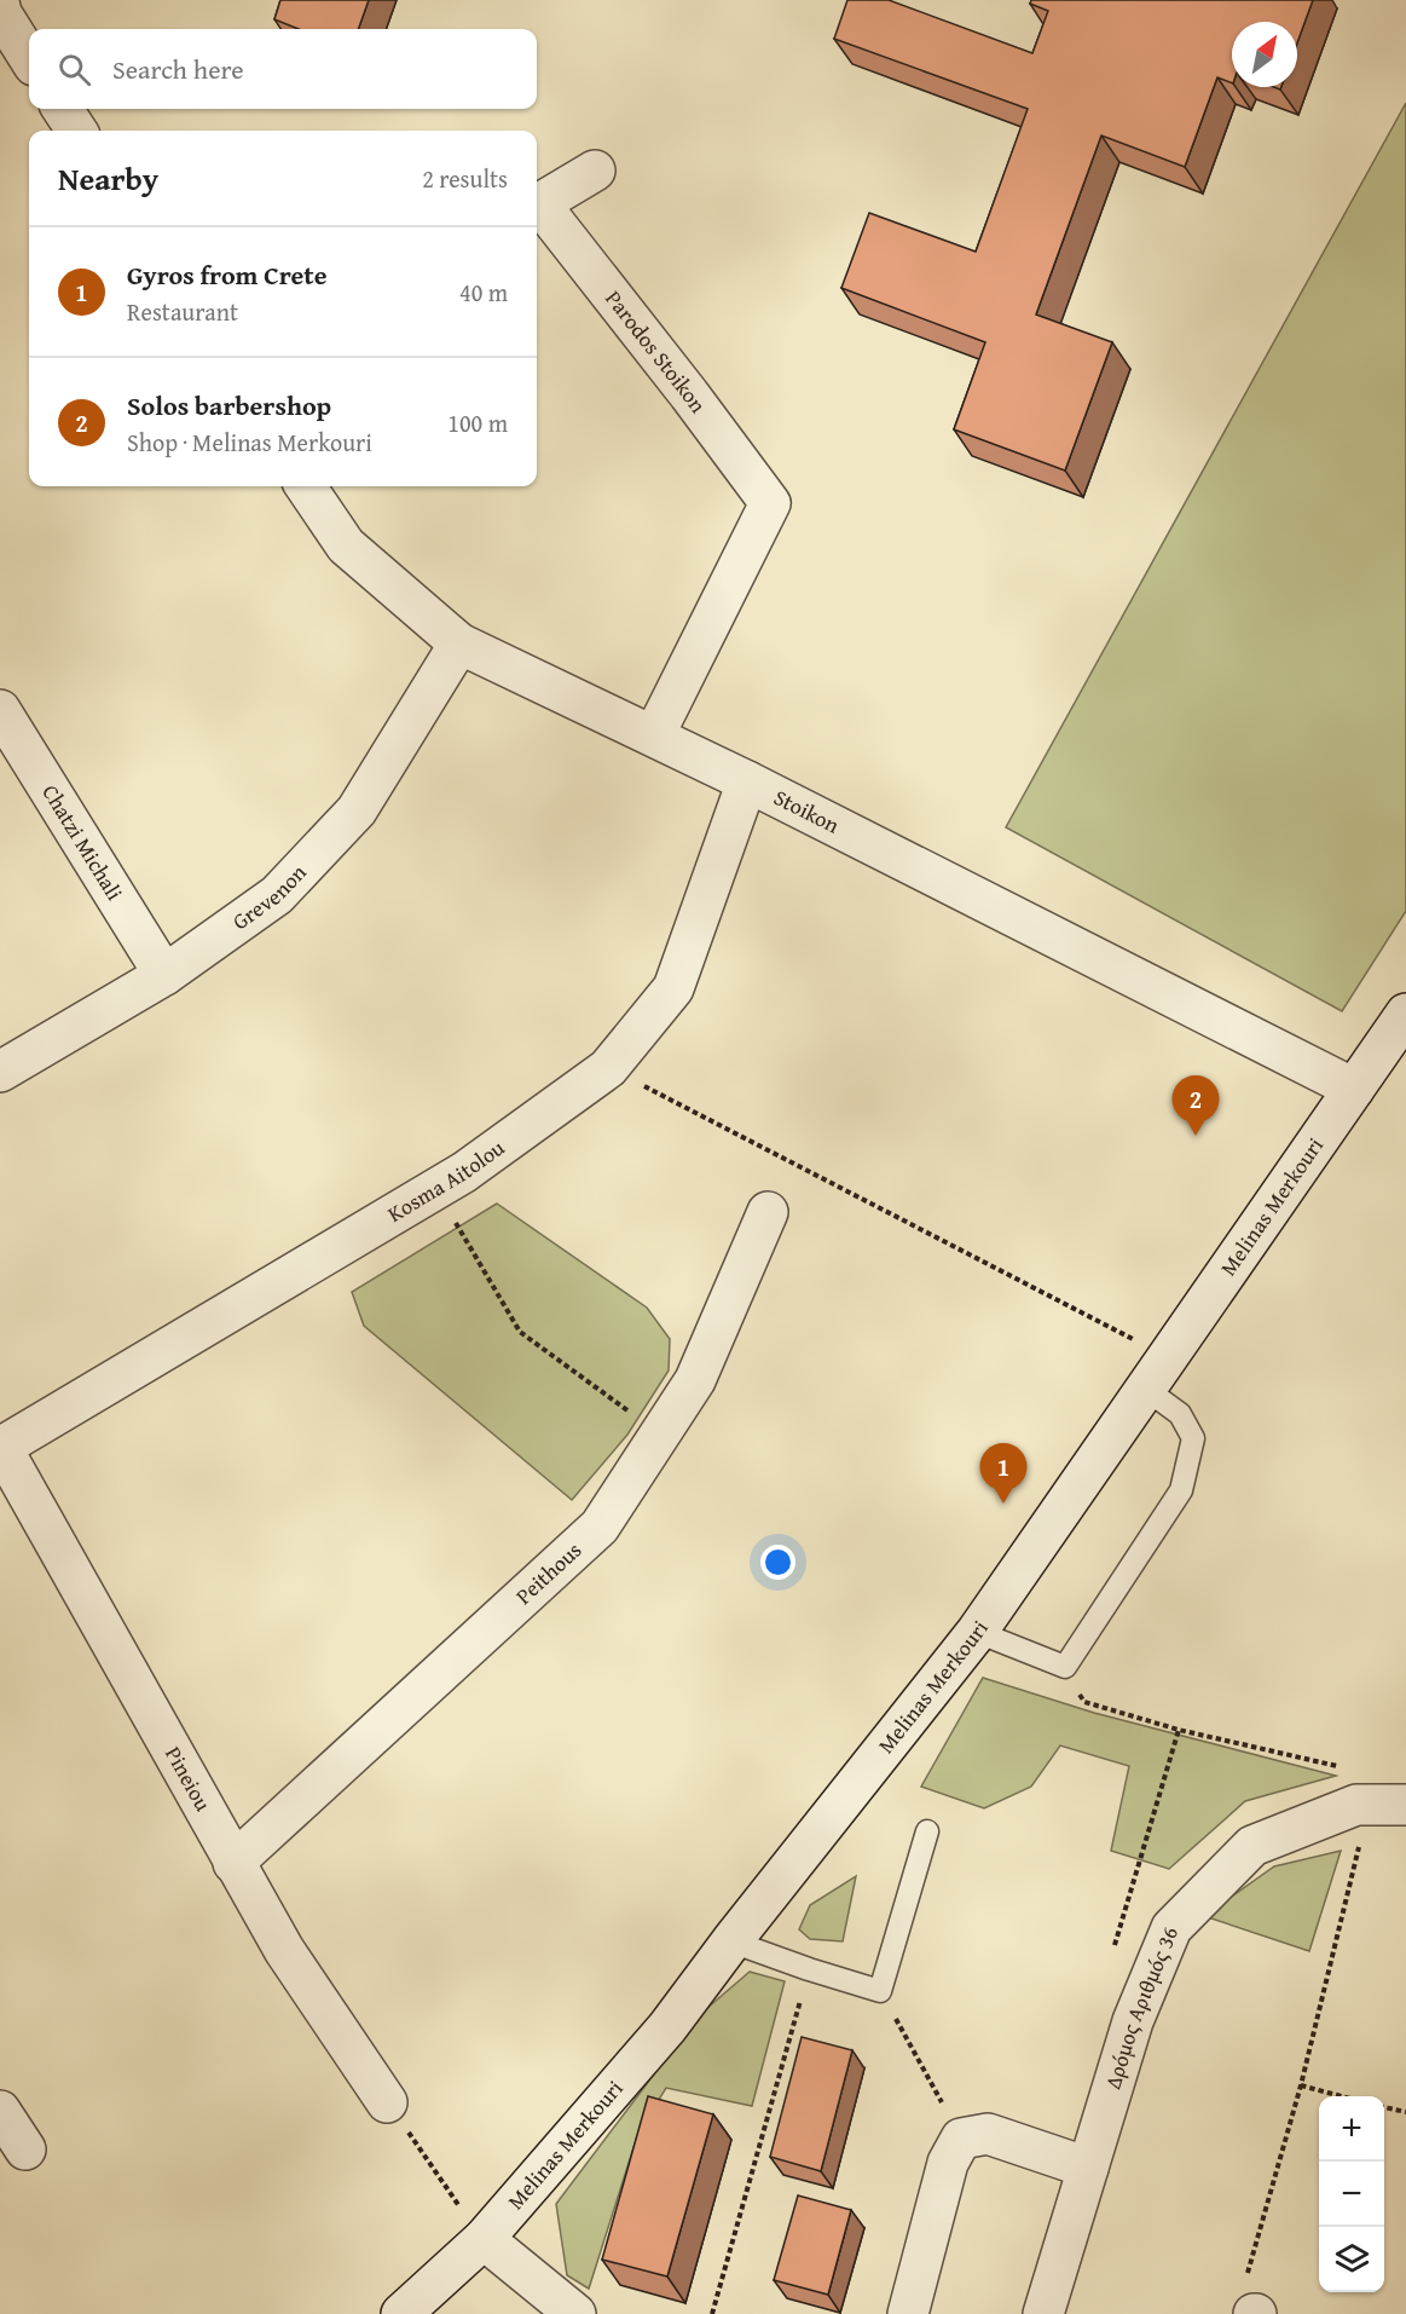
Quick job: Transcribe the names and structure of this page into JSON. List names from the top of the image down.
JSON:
{
  "streets": {
    "street": [
      "Parodos Stoikon",
      "Stoikon",
      "Chatzi Michali",
      "Grevenon",
      "Kosma Aitolou",
      "Melinas Merkouri",
      "Peithous",
      "Pineiou",
      "Δρόμος Αριθμός 36"
    ]
  },
  "crossings": [
    ["Parodos Stoikon", "Stoikon"],
    ["Stoikon", "Grevenon"],
    ["Stoikon", "Kosma Aitolou"],
    ["Stoikon", "Melinas Merkouri"],
    ["Chatzi Michali", "Grevenon"],
    ["Kosma Aitolou", "Pineiou"],
    ["Peithous", "Pineiou"]
  ],
  "north": "top right",
  "page": {
    "search": "Search here",
    "heading": ["Nearby", "2 results"],
    "list": [
      {
        "mark": "1",
        "name": "Gyros from Crete",
        "note": "Restaurant",
        "value": "40 m"
      },
      {
        "mark": "2",
        "name": "Solos barbershop",
        "note": "Shop · Melinas Merkouri",
        "value": "100 m"
      }
    ],
    "pins": ["2", "1"],
    "map_buttons": ["+", "−"]
  }
}
